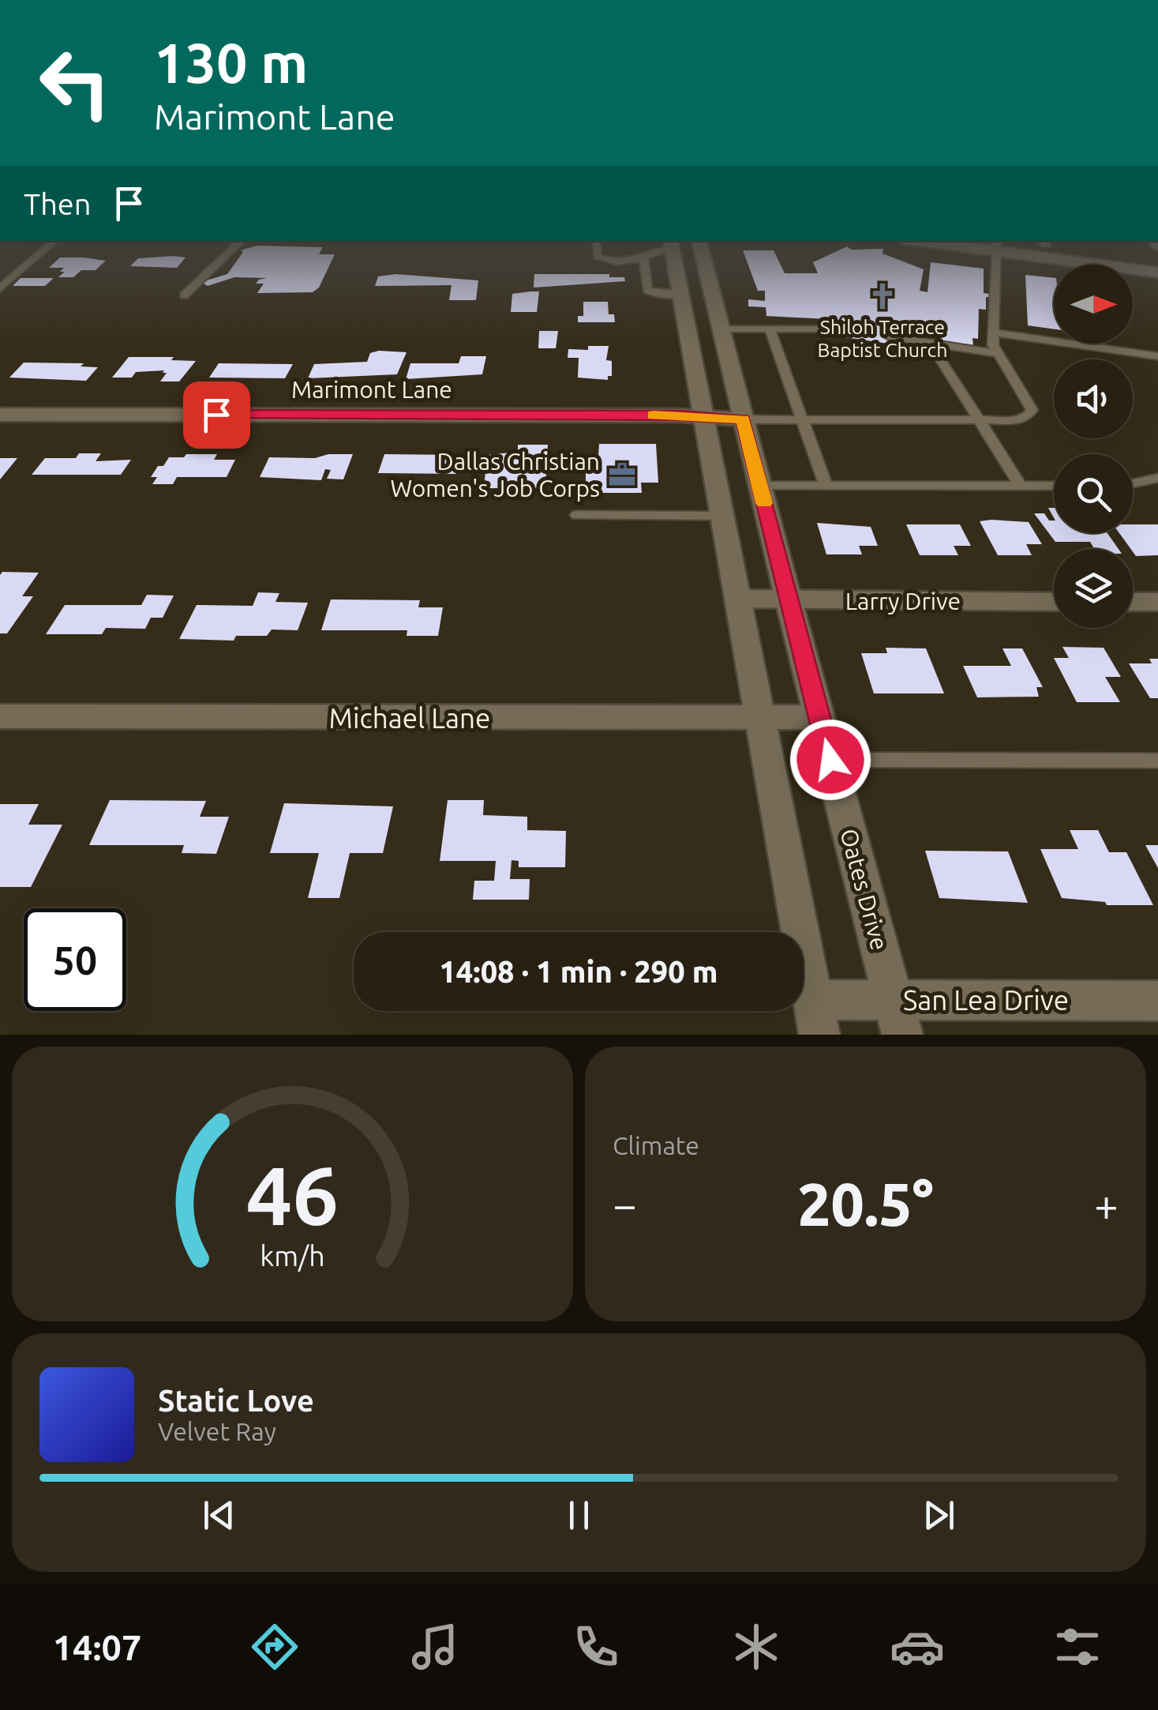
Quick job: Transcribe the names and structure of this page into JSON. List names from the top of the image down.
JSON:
{
  "streets": {
    "main road": [
      "Marimont Lane",
      "Larry Drive",
      "Michael Lane",
      "Oates Drive",
      "San Lea Drive"
    ]
  },
  "crossings": [
    ["Marimont Lane", "Oates Drive"],
    ["Larry Drive", "Oates Drive"],
    ["Michael Lane", "Oates Drive"],
    ["Oates Drive", "San Lea Drive"]
  ],
  "places": {
    "church": ["Shiloh Terrace Baptist Church"],
    "office": ["Dallas Christian Women's Job Corps"]
  },
  "north": "right",
  "page": {
    "turn": ["130 m", "Marimont Lane"],
    "then": "Then",
    "limit": "50",
    "trip": "14:08 · 1 min · 290 m",
    "tile": "Climate",
    "heat": ["−", "20.5°", "+"],
    "song": ["Static Love", "Velvet Ray"],
    "tabs": "14:07",
    "gauge": ["46", "km/h"]
  }
}
